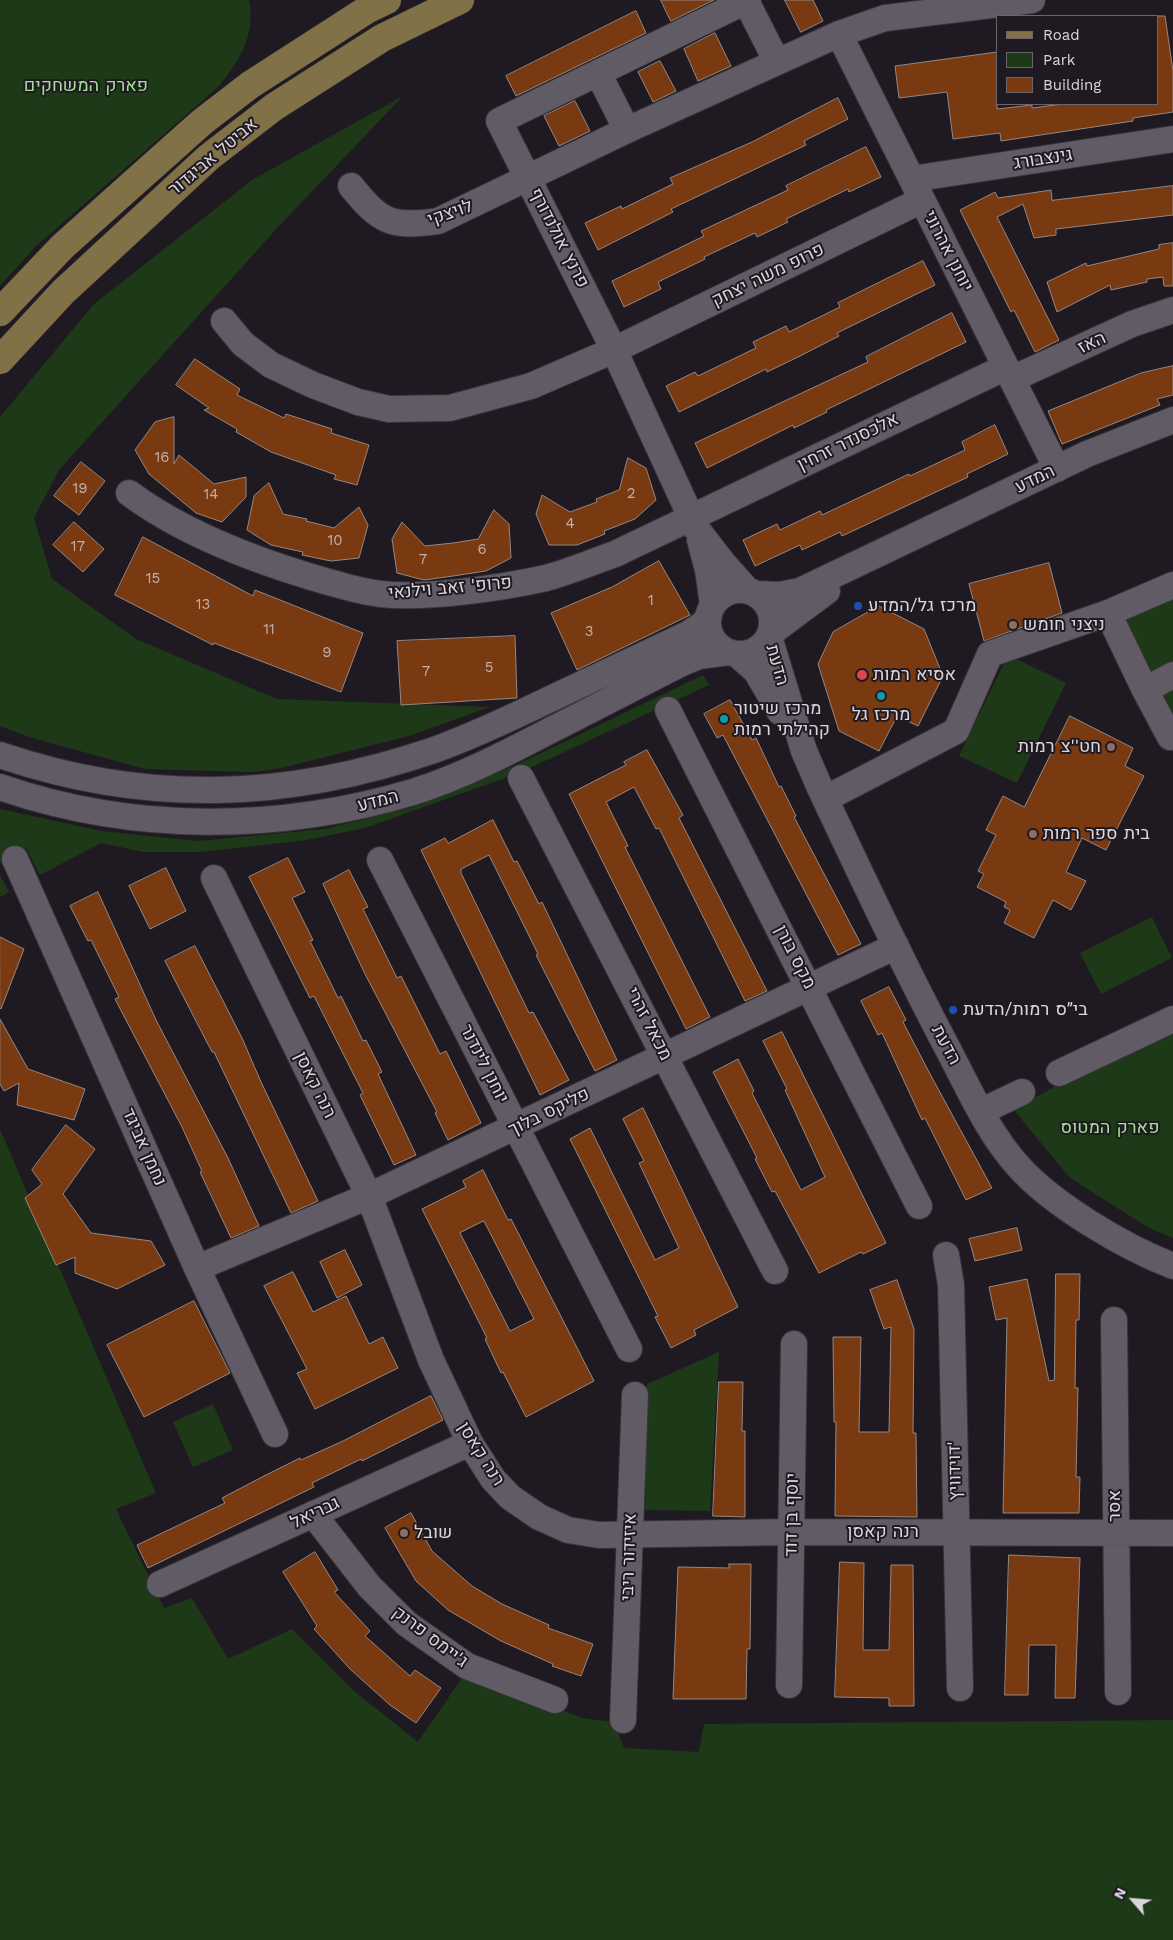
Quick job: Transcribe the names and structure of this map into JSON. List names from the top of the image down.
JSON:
{
  "streets": {
    "main road": ["אביטל אביגדור"],
    "street": [
      "גינצבורג",
      "לויצקי",
      "פרנץ אולנדורף",
      "יוחנן אהרוני",
      "פרופ משה יצחק",
      "האז",
      "אלכסנדר זרחין",
      "המדע",
      "פרופ' זאב וילנאי",
      "הדעת",
      "מקס בורן",
      "מכאל זהרי",
      "יוחנן לינדנר",
      "רנה קאסן",
      "פליקס בלוך",
      "נחמן אביגד",
      "דוידוויץ'",
      "אסר",
      "גבריאל",
      "יוסף בן דוד",
      "איזידור ריבי",
      "ג'יימס פרנק"
    ]
  },
  "crossings": [
    ["גינצבורג", "יוחנן אהרוני"],
    ["גינצבורג", "פרופ משה יצחק"],
    ["לויצקי", "פרנץ אולנדורף"],
    ["פרנץ אולנדורף", "יוחנן אהרוני"],
    ["פרנץ אולנדורף", "פרופ משה יצחק"],
    ["פרנץ אולנדורף", "אלכסנדר זרחין"],
    ["פרנץ אולנדורף", "המדע"],
    ["פרנץ אולנדורף", "פרופ' זאב וילנאי"],
    ["פרנץ אולנדורף", "הדעת"],
    ["יוחנן אהרוני", "פרופ משה יצחק"],
    ["יוחנן אהרוני", "האז"],
    ["יוחנן אהרוני", "אלכסנדר זרחין"],
    ["יוחנן אהרוני", "המדע"],
    ["האז", "אלכסנדר זרחין"],
    ["אלכסנדר זרחין", "פרופ' זאב וילנאי"],
    ["המדע", "הדעת"],
    ["הדעת", "פליקס בלוך"],
    ["מקס בורן", "פליקס בלוך"],
    ["מכאל זהרי", "פליקס בלוך"],
    ["יוחנן לינדנר", "פליקס בלוך"],
    ["רנה קאסן", "פליקס בלוך"],
    ["רנה קאסן", "דוידוויץ'"],
    ["רנה קאסן", "אסר"],
    ["רנה קאסן", "גבריאל"],
    ["רנה קאסן", "יוסף בן דוד"],
    ["רנה קאסן", "איזידור ריבי"],
    ["פליקס בלוך", "נחמן אביגד"],
    ["גבריאל", "ג'יימס פרנק"]
  ],
  "parks": ["פארק המשחקים", "פארק המטוס"],
  "places": [
    "מרכז גל/המדע",
    "ניצני חומש",
    "אסיא רמות",
    "מרכז גל",
    "מרכז שיטור קהילתי רמות",
    "חט''צ רמות",
    "בית ספר רמות",
    "בי״ס רמות/הדעת",
    "שובל"
  ],
  "house_numbers": [
    "16",
    "19",
    "2",
    "14",
    "4",
    "10",
    "17",
    "6",
    "7",
    "15",
    "1",
    "13",
    "11",
    "3",
    "9",
    "5",
    "7"
  ],
  "legend": ["Road", "Park", "Building"],
  "north": "top left"
}
